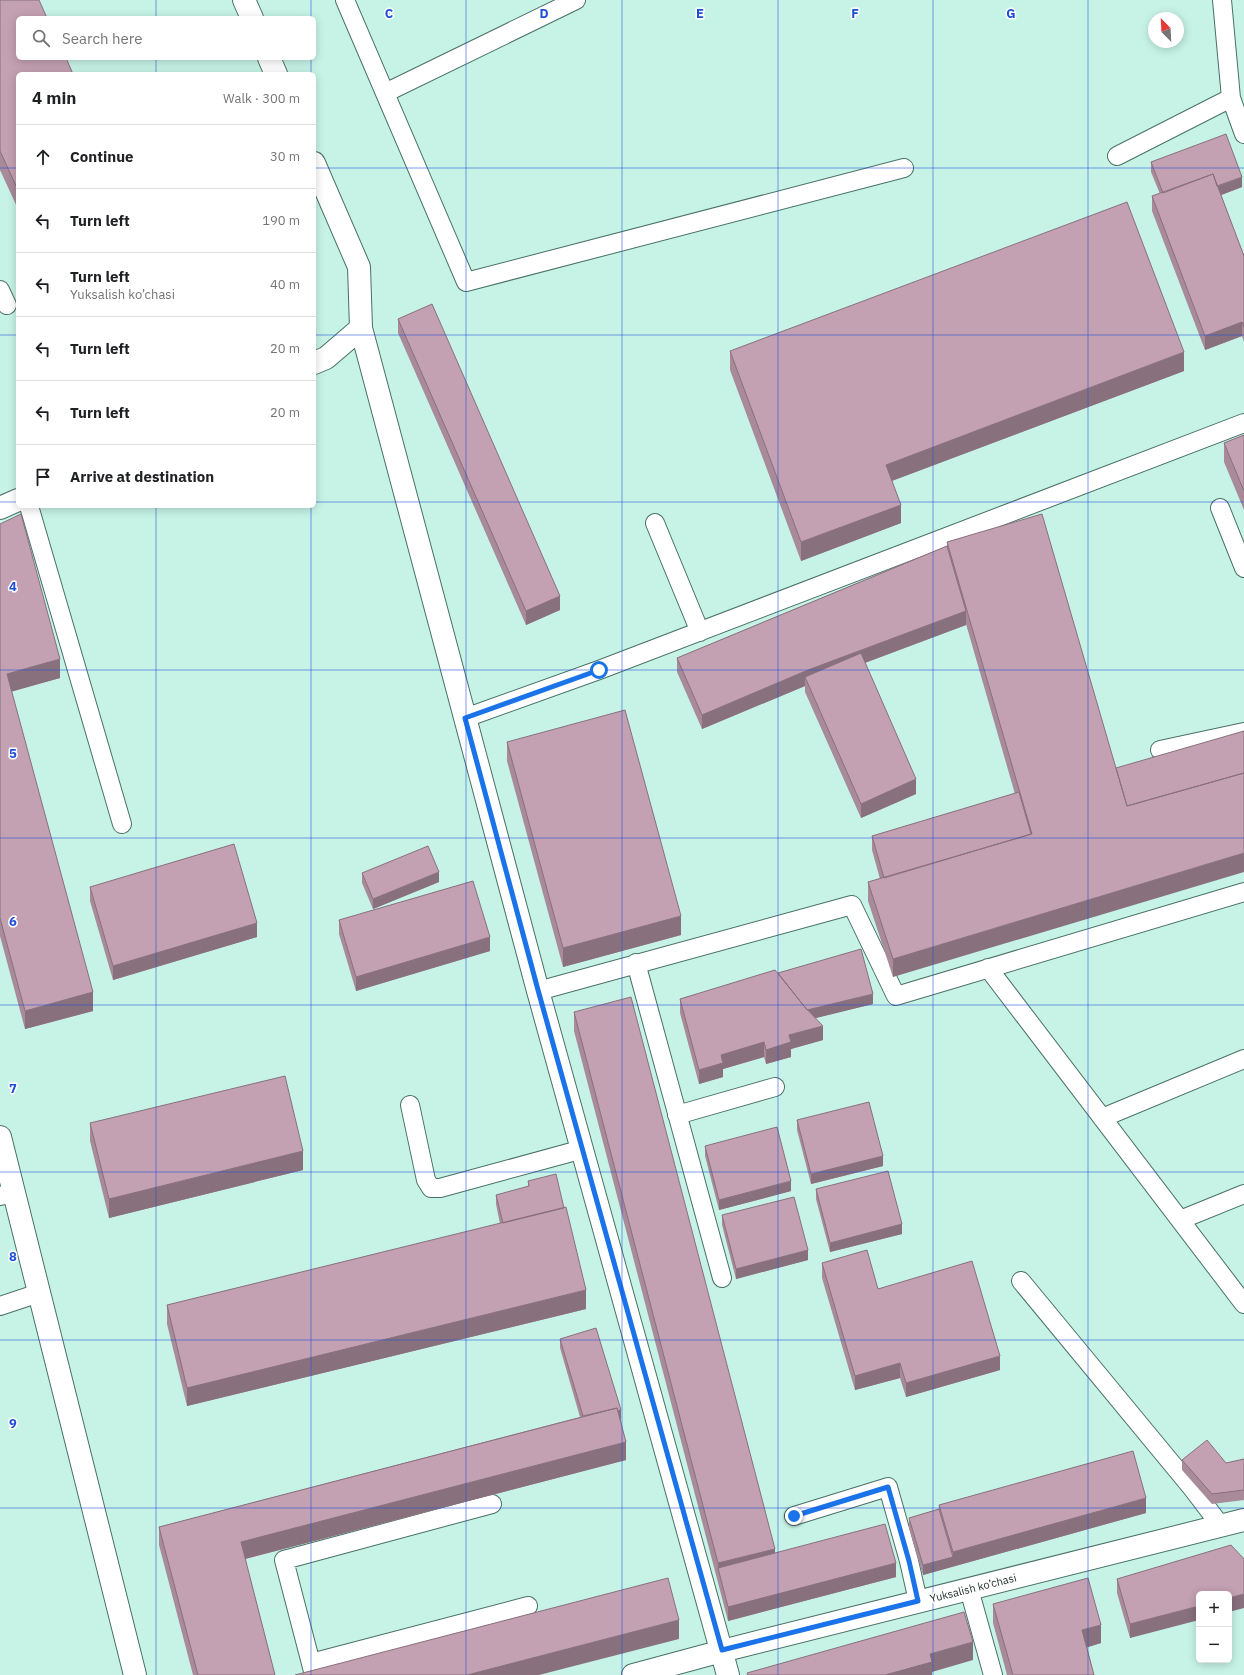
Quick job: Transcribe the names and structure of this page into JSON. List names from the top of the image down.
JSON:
{
  "streets": {
    "street": ["Yuksalish ko’chasi"]
  },
  "north": "top left",
  "page": {
    "search": "Search here",
    "heading": ["4 min", "Walk · 300 m"],
    "list": [
      ["Continue", "30 m"],
      ["Turn left", "190 m"],
      ["Turn left", "Yuksalish ko’chasi", "40 m"],
      ["Turn left", "20 m"],
      ["Turn left", "20 m"],
      "Arrive at destination"
    ],
    "map_buttons": ["+", "−"]
  },
  "grid": {
    "columns": [
      "C",
      "D",
      "E",
      "F",
      "G"
    ],
    "rows": [
      "4",
      "5",
      "6",
      "7",
      "8",
      "9"
    ]
  }
}
